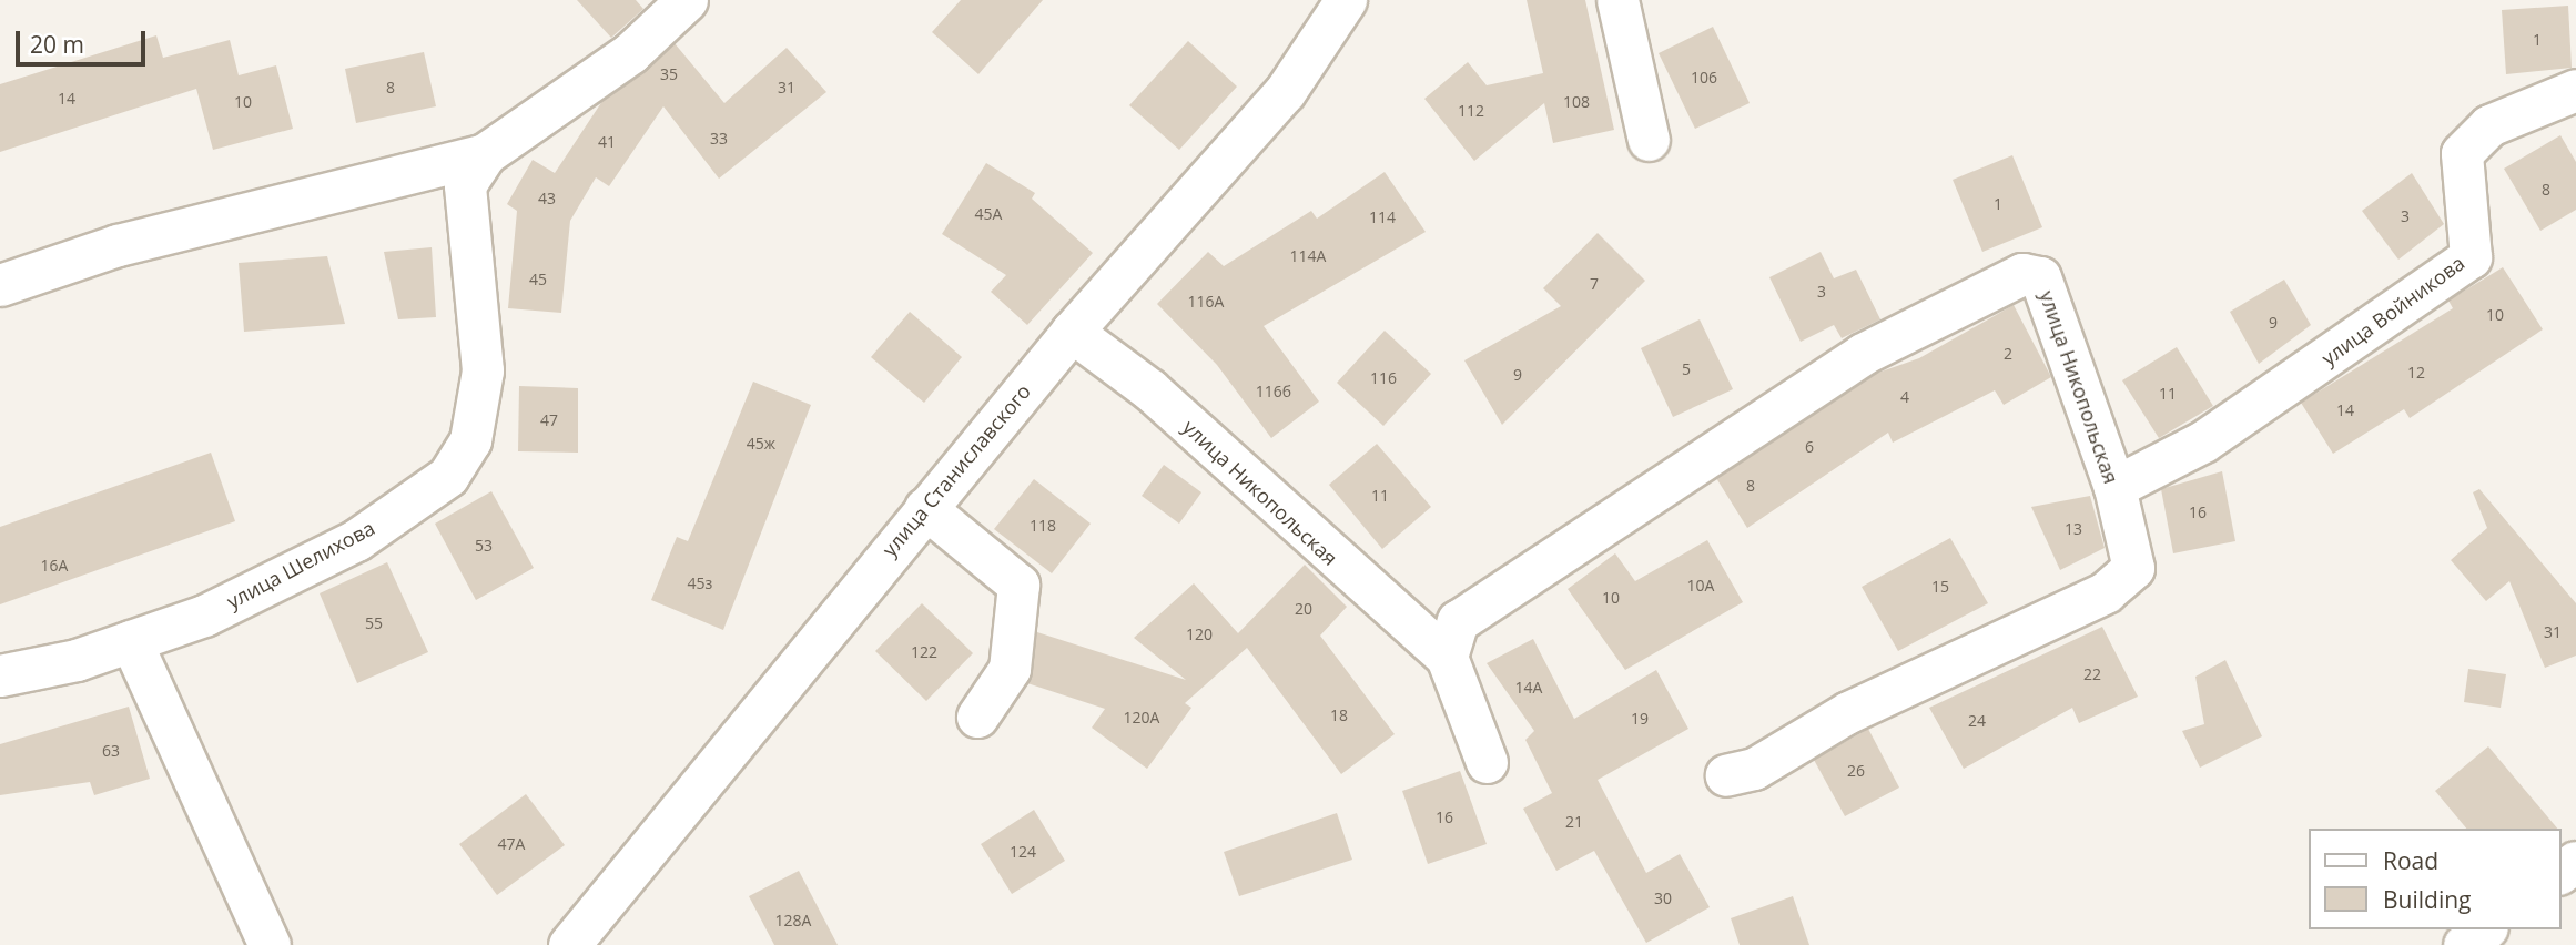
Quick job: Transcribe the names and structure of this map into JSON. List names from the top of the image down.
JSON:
{
  "streets": {
    "street": [
      "улица Войникова",
      "улица Никопольская",
      "улица Станиславского",
      "улица Шелихова"
    ]
  },
  "crossings": [
    ["улица Войникова", "улица Никопольская"],
    ["улица Никопольская", "улица Станиславского"]
  ],
  "house_numbers": [
    "1",
    "35",
    "106",
    "8",
    "31",
    "14",
    "10",
    "108",
    "112",
    "33",
    "41",
    "8",
    "43",
    "1",
    "45А",
    "3",
    "114",
    "114А",
    "45",
    "7",
    "3",
    "116А",
    "10",
    "9",
    "2",
    "5",
    "12",
    "9",
    "116",
    "116б",
    "11",
    "4",
    "14",
    "47",
    "45ж",
    "6",
    "8",
    "11",
    "16",
    "118",
    "13",
    "53",
    "16А",
    "45з",
    "10А",
    "15",
    "10",
    "20",
    "55",
    "31",
    "120",
    "122",
    "22",
    "14А",
    "18",
    "120А",
    "19",
    "24",
    "63",
    "26",
    "16",
    "21",
    "47А",
    "124",
    "30",
    "128А"
  ],
  "legend": ["Road", "Building"],
  "scale_bar": "20 m"
}
